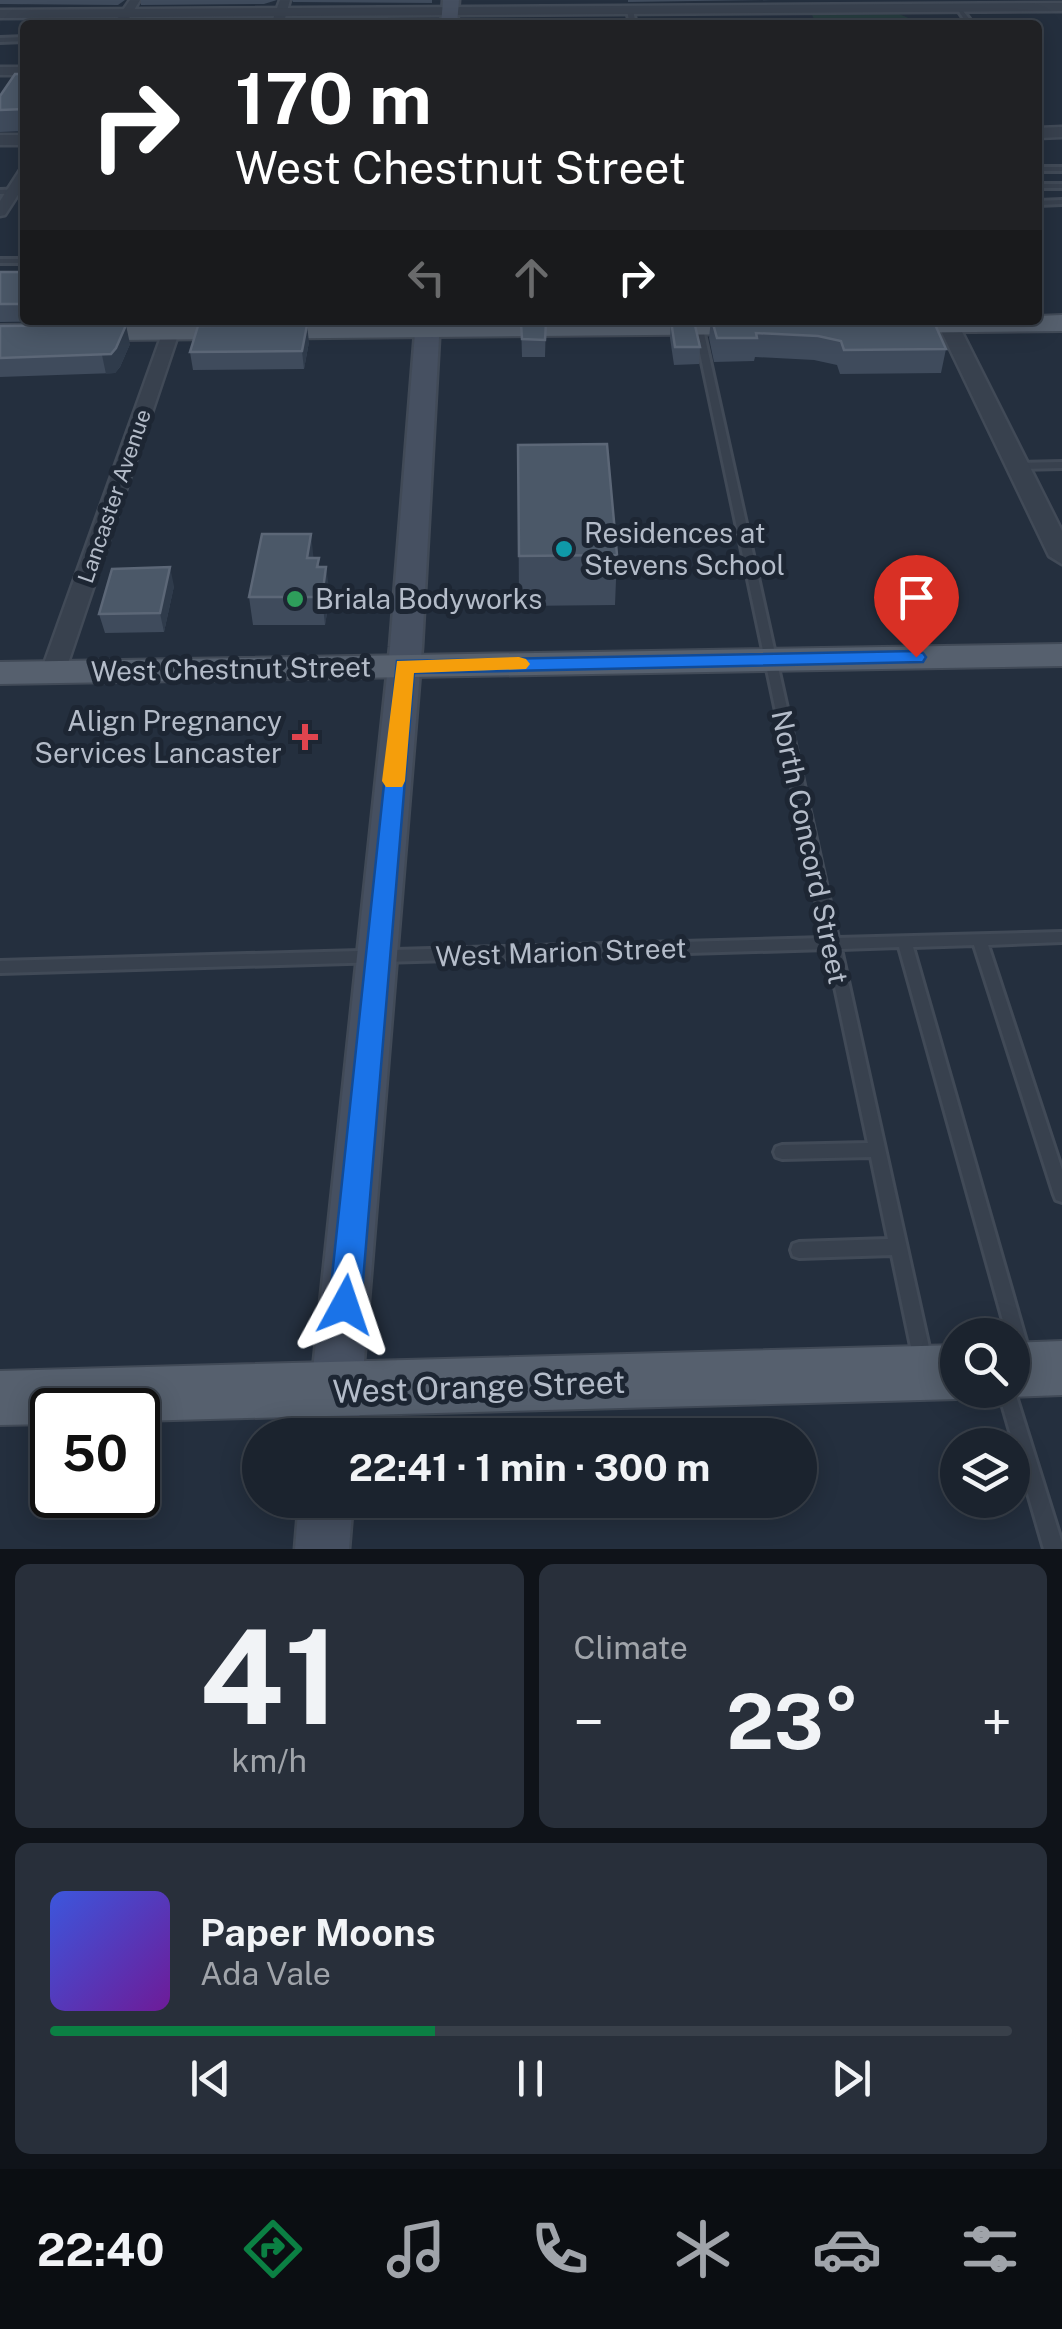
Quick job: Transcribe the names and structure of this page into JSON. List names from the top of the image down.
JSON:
{
  "streets": {
    "main road": ["West Chestnut Street", "West Orange Street"],
    "street": ["Lancaster Avenue"],
    "lane": ["North Concord Street", "West Marion Street"]
  },
  "crossings": [
    ["Lancaster Avenue", "West Chestnut Street"],
    ["West Chestnut Street", "North Concord Street"],
    ["North Concord Street", "West Marion Street"]
  ],
  "places": {
    "other": ["Residences at Stevens School", "Briala Bodyworks"],
    "health": ["Align Pregnancy Services Lancaster"]
  },
  "page": {
    "turn": ["170 m", "West Chestnut Street"],
    "limit": "50",
    "trip": "22:41 · 1 min · 300 m",
    "tile": [
      ["41", "km/h"],
      "Climate"
    ],
    "heat": ["−", "23°", "+"],
    "song": ["Paper Moons", "Ada Vale"],
    "tabs": "22:40"
  }
}
